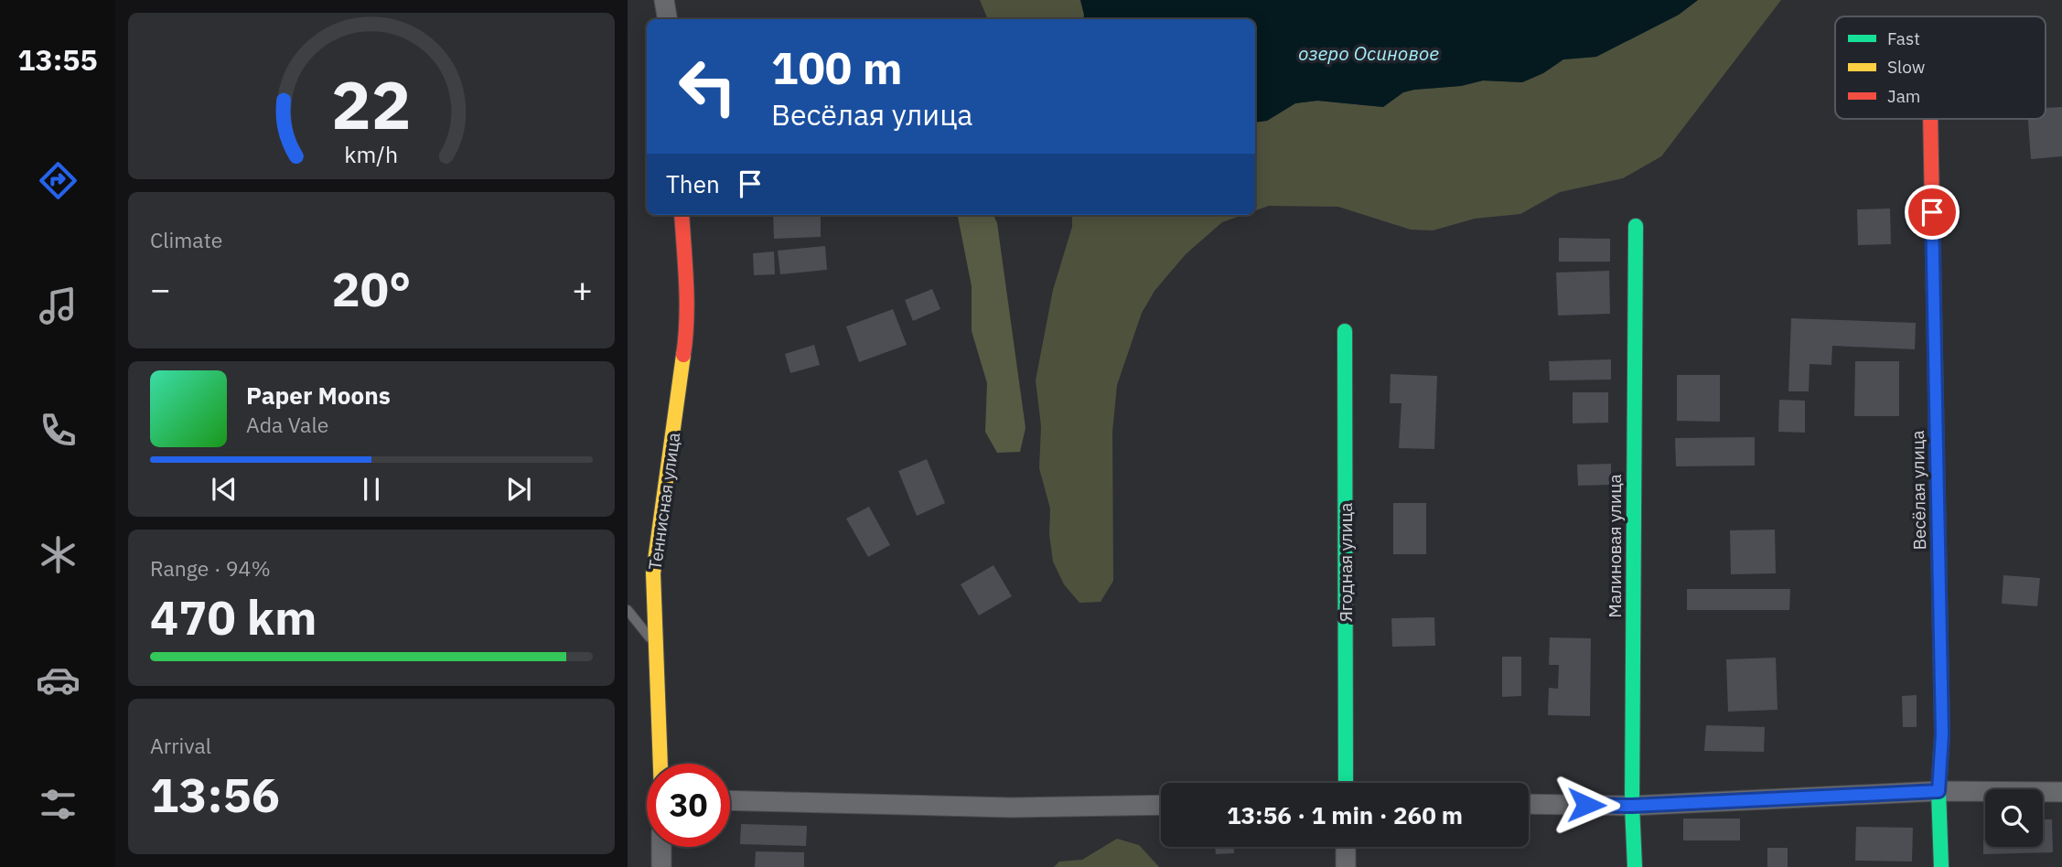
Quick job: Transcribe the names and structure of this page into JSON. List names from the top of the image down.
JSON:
{
  "streets": {
    "street": [
      "Весёлая улица",
      "Теннисная улица",
      "Малиновая улица",
      "Ягодная улица"
    ]
  },
  "water": ["озеро Осиновое"],
  "legend": ["Fast", "Slow", "Jam"],
  "page": {
    "tabs": "13:55",
    "turn": ["100 m", "Весёлая улица"],
    "then": "Then",
    "tile": [
      "Climate",
      ["Range · 94%", "470 km"],
      ["Arrival", "13:56"]
    ],
    "heat": ["−", "20°", "+"],
    "song": ["Paper Moons", "Ada Vale"],
    "limit": "30",
    "trip": "13:56 · 1 min · 260 m",
    "gauge": ["22", "km/h"]
  }
}
